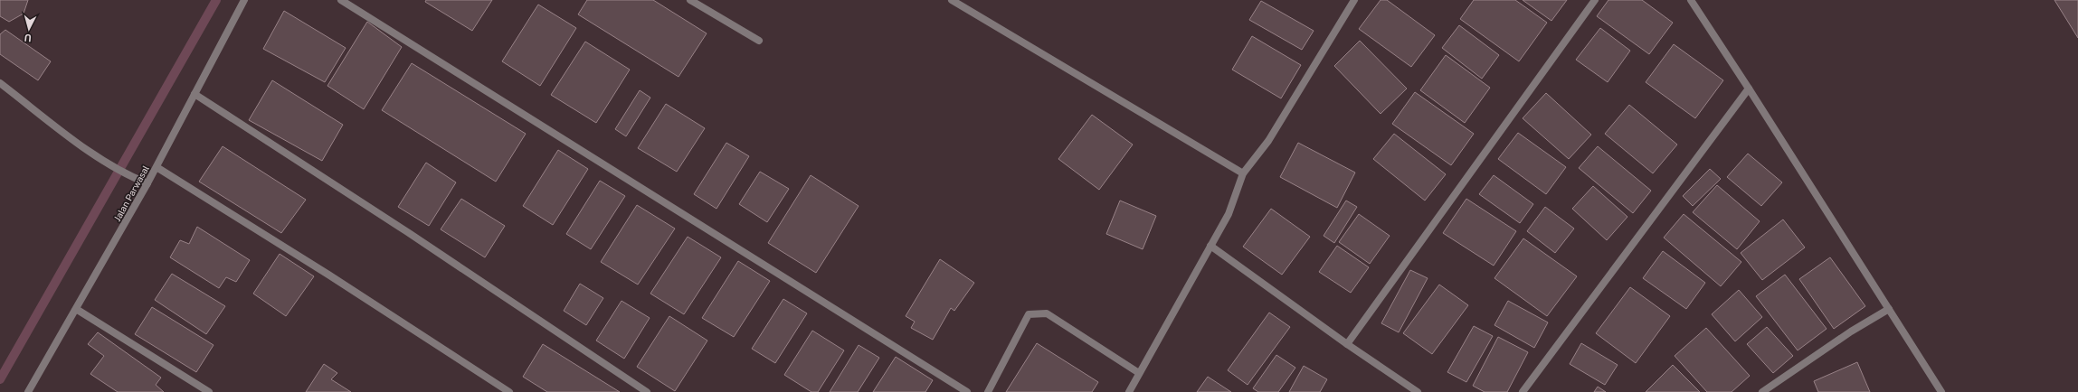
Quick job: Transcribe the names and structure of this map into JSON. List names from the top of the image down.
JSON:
{
  "streets": {
    "street": ["Jalan Parwasal"]
  },
  "north": "bottom"
}
